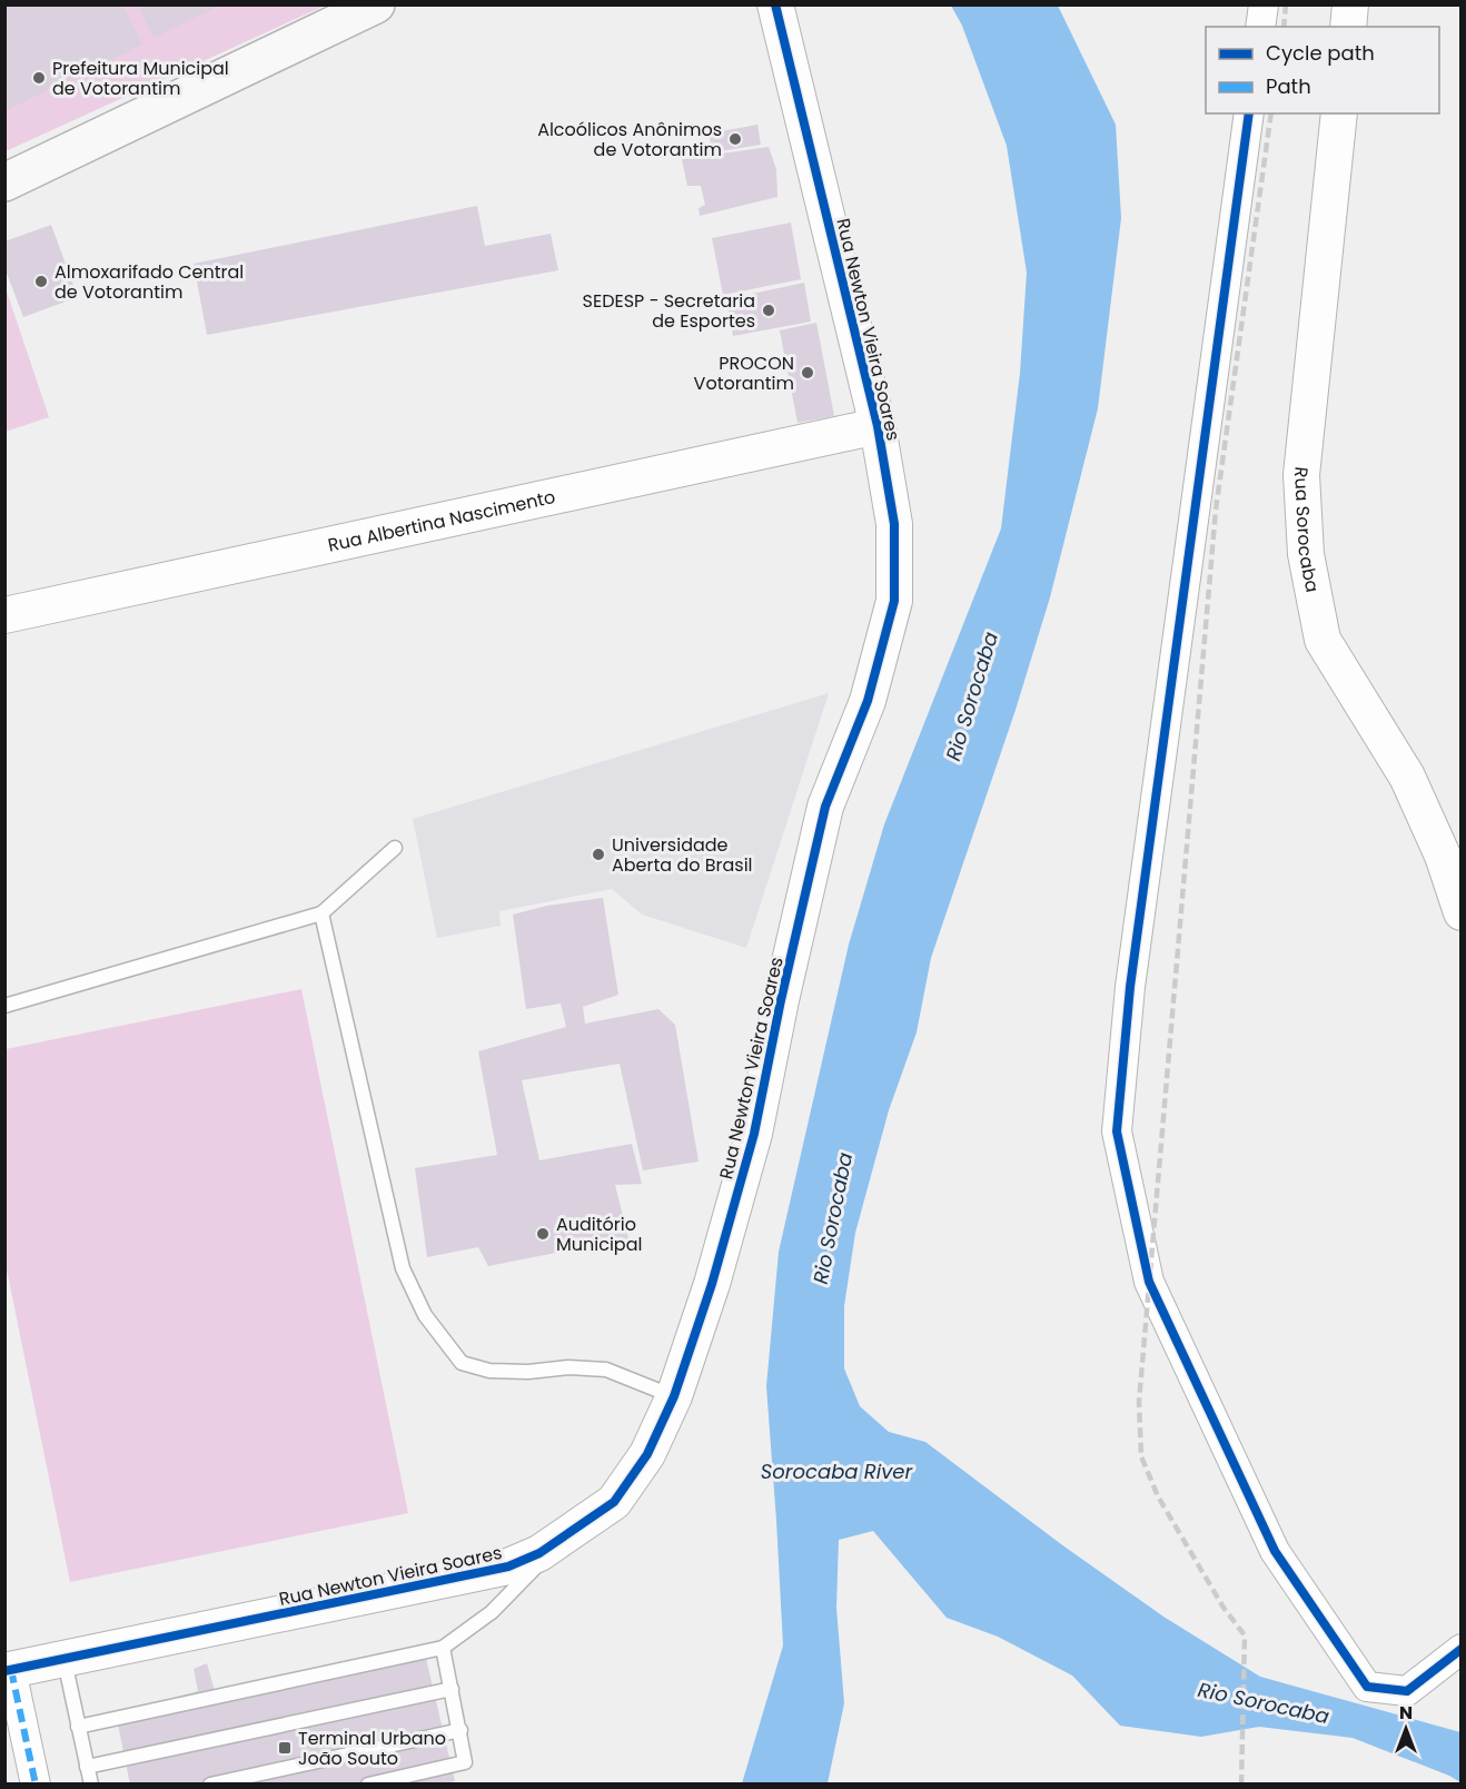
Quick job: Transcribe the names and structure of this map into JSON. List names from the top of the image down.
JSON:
{
  "streets": {
    "street": ["Rua Newton Vieira Soares", "Rua Albertina Nascimento", "Rua Sorocaba"]
  },
  "crossings": [
    ["Rua Newton Vieira Soares", "Rua Albertina Nascimento"]
  ],
  "water": ["Rio Sorocaba", "Sorocaba River"],
  "places": {
    "other": [
      "Prefeitura Municipal de Votorantim",
      "Alcoólicos Anônimos de Votorantim",
      "Almoxarifado Central de Votorantim",
      "SEDESP - Secretaria de Esportes",
      "PROCON Votorantim",
      "Universidade Aberta do Brasil",
      "Auditório Municipal"
    ],
    "transit": ["Terminal Urbano João Souto"]
  },
  "legend": ["Cycle path", "Path"],
  "north": "top"
}
